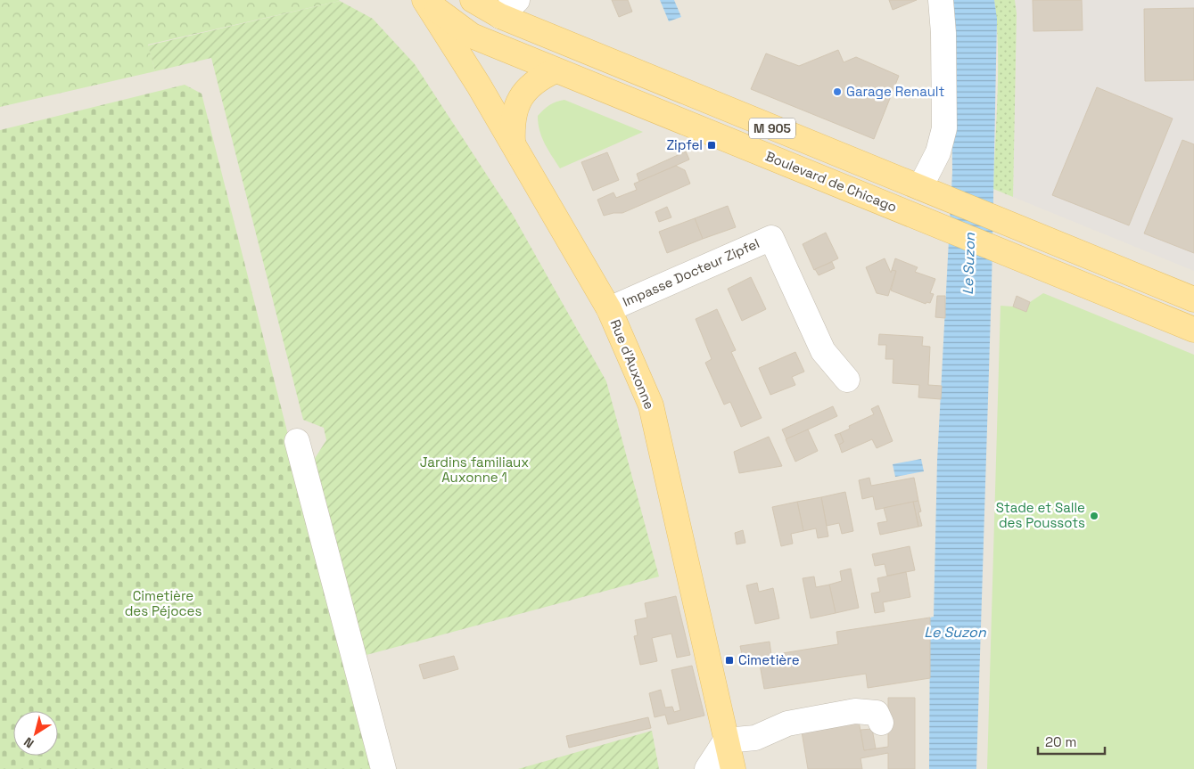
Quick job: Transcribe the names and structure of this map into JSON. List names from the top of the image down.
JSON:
{
  "streets": {
    "main road": ["M 905", "Boulevard de Chicago", "Rue d'Auxonne"],
    "street": ["Impasse Docteur Zipfel"]
  },
  "crossings": [
    ["Boulevard de Chicago", "Rue d'Auxonne"],
    ["Impasse Docteur Zipfel", "Rue d'Auxonne"]
  ],
  "water": ["Le Suzon"],
  "parks": ["Jardins familiaux Auxonne 1", "Cimetière des Péjoces"],
  "places": {
    "other": ["Garage Renault", "Stade et Salle des Poussots"],
    "transit": ["Zipfel", "Cimetière"]
  },
  "scale_bar": "20 m",
  "north": "bottom left"
}
